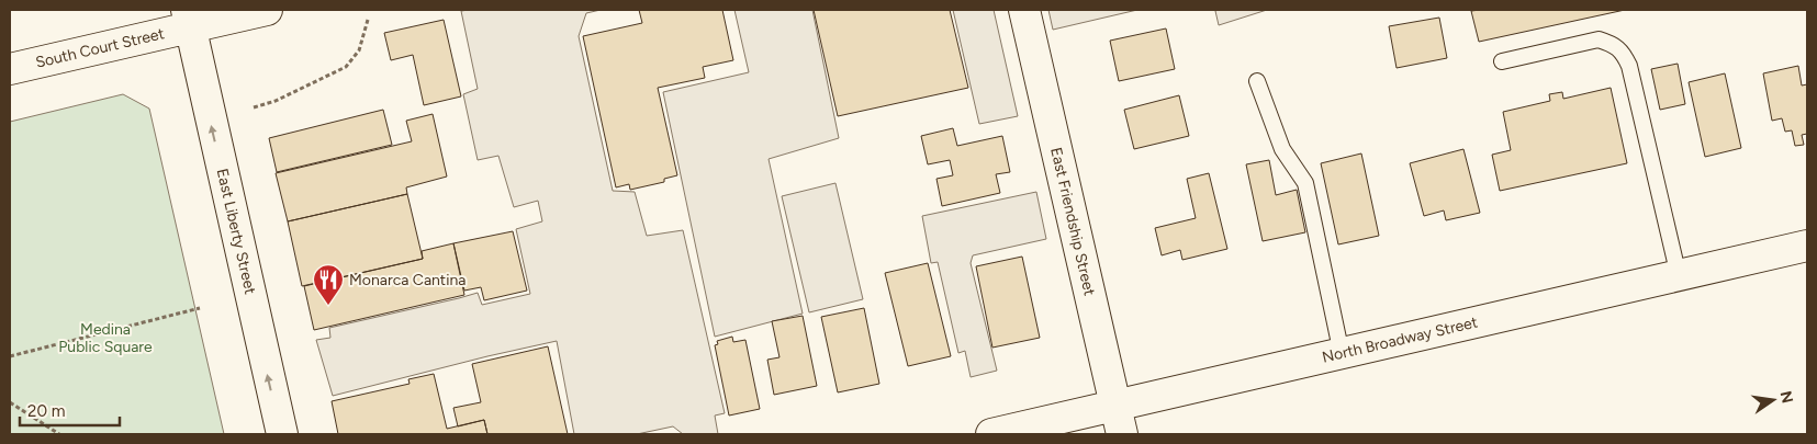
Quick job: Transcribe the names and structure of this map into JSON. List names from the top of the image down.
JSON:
{
  "streets": {
    "main road": [
      "South Court Street",
      "East Friendship Street",
      "East Liberty Street",
      "North Broadway Street"
    ]
  },
  "crossings": [
    ["South Court Street", "East Liberty Street"],
    ["East Friendship Street", "North Broadway Street"]
  ],
  "one_way": ["East Liberty Street"],
  "parks": ["Medina Public Square"],
  "places": {
    "restaurant": ["Monarca Cantina"]
  },
  "scale_bar": "20 m",
  "north": "right"
}
